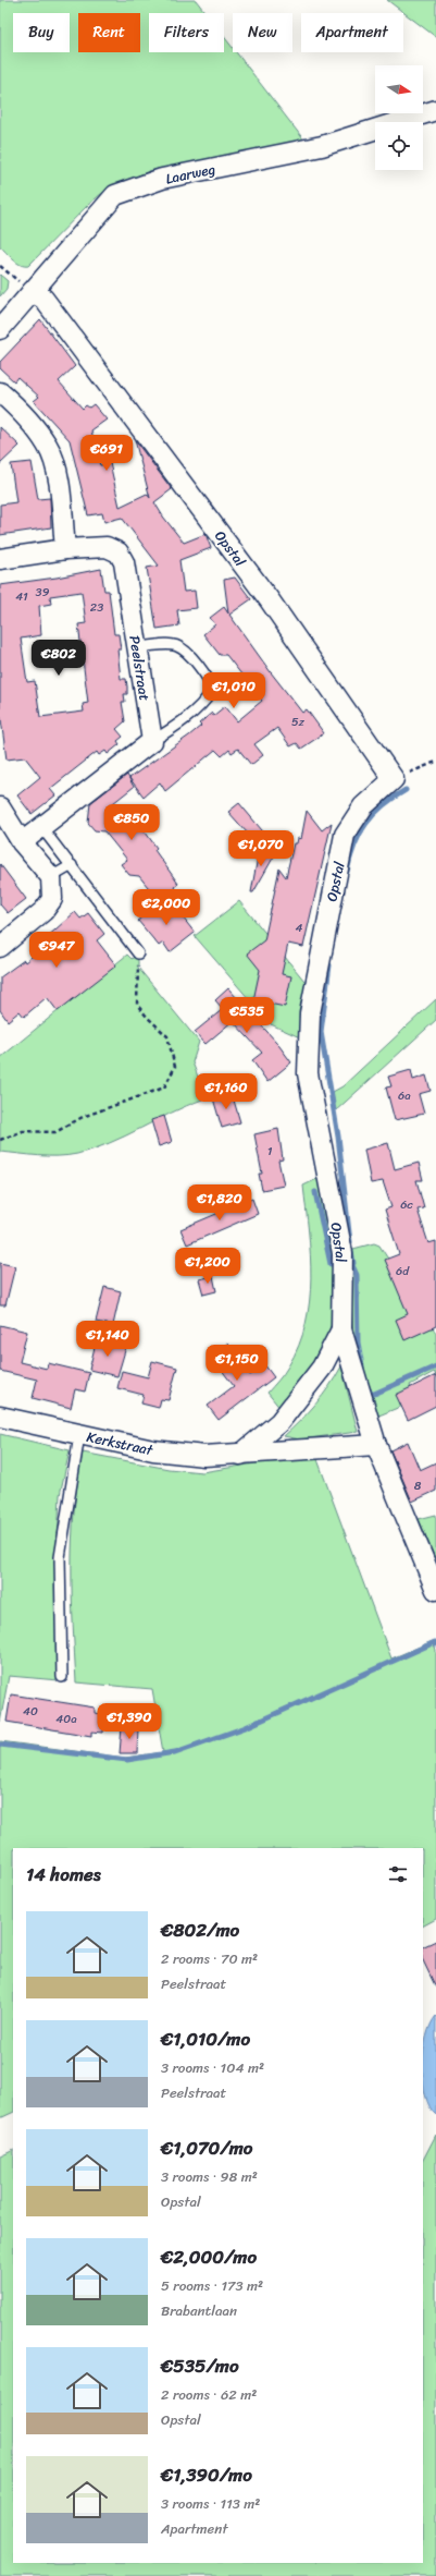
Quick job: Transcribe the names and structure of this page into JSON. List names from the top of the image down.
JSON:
{
  "streets": {
    "street": [
      "Laarweg",
      "Opstal",
      "Peelstraat",
      "Kerkstraat"
    ]
  },
  "crossings": [
    ["Laarweg", "Opstal"],
    ["Opstal", "Kerkstraat"]
  ],
  "house_numbers": [
    "39",
    "41",
    "23",
    "5z",
    "4",
    "6a",
    "1",
    "6c",
    "6d",
    "8",
    "40",
    "40a"
  ],
  "north": "right",
  "page": {
    "chip": [
      "Buy",
      "Rent",
      "Filters",
      "New",
      "Apartment"
    ],
    "price": [
      "€691",
      "€802",
      "€1,010",
      "€850",
      "€1,070",
      "€2,000",
      "€947",
      "€535",
      "€1,160",
      "€1,820",
      "€1,200",
      "€1,140",
      "€1,150",
      "€1,390"
    ],
    "heading": "14 homes",
    "list": [
      {
        "name": "€802/mo",
        "note": "2 rooms · 70 m² · Peelstraat"
      },
      {
        "name": "€1,010/mo",
        "note": "3 rooms · 104 m² · Peelstraat"
      },
      {
        "name": "€1,070/mo",
        "note": "3 rooms · 98 m² · Opstal"
      },
      {
        "name": "€2,000/mo",
        "note": "5 rooms · 173 m² · Brabantlaan"
      },
      {
        "name": "€535/mo",
        "note": "2 rooms · 62 m² · Opstal"
      },
      {
        "name": "€1,390/mo",
        "note": "3 rooms · 113 m² · Apartment"
      }
    ]
  }
}
